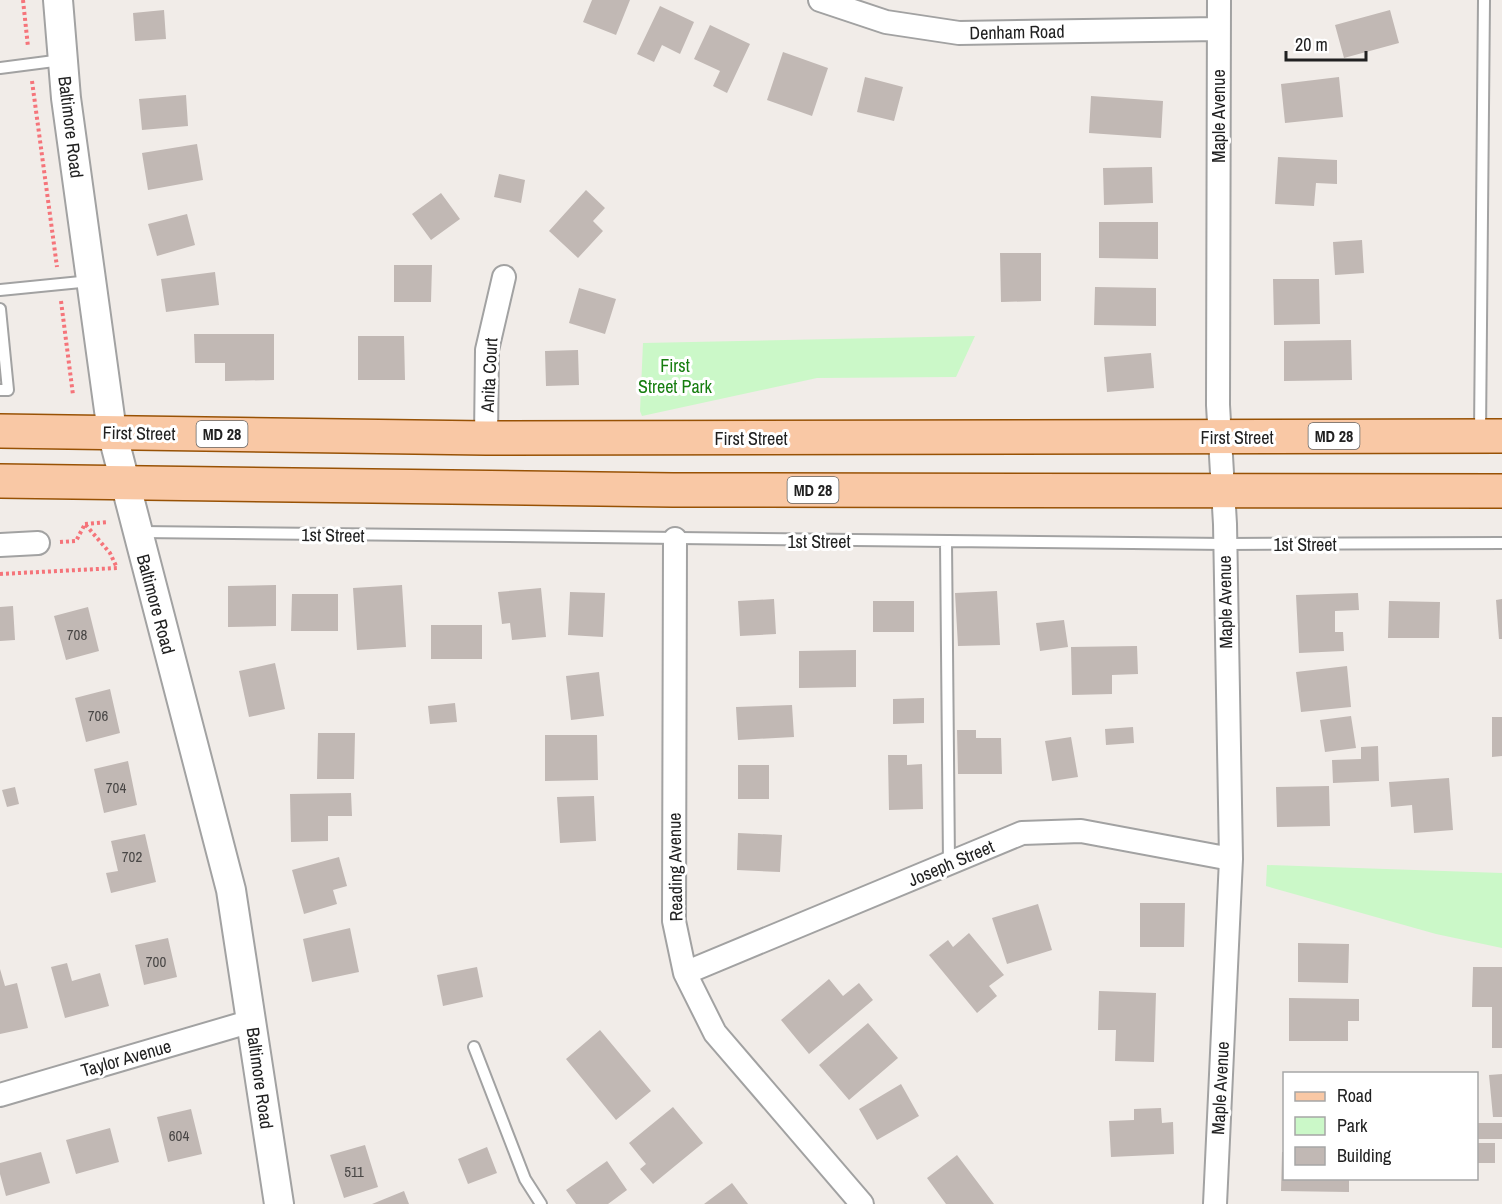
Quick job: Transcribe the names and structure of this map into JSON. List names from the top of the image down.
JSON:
{
  "streets": {
    "main road": ["First Street", "MD 28"],
    "street": [
      "Denham Road",
      "Maple Avenue",
      "Baltimore Road",
      "Anita Court",
      "Joseph Street",
      "Reading Avenue",
      "Taylor Avenue"
    ],
    "lane": ["1st Street"]
  },
  "crossings": [
    ["Denham Road", "Maple Avenue"],
    ["Maple Avenue", "First Street"],
    ["Maple Avenue", "MD 28"],
    ["Maple Avenue", "1st Street"],
    ["Maple Avenue", "Joseph Street"],
    ["Baltimore Road", "First Street"],
    ["Baltimore Road", "MD 28"],
    ["Baltimore Road", "1st Street"],
    ["Baltimore Road", "Taylor Avenue"],
    ["Anita Court", "First Street"],
    ["1st Street", "Reading Avenue"],
    ["Joseph Street", "Reading Avenue"]
  ],
  "parks": ["First Street Park"],
  "house_numbers": [
    "708",
    "706",
    "704",
    "702",
    "700",
    "604",
    "511"
  ],
  "legend": ["Road", "Park", "Building"],
  "scale_bar": "20 m"
}
